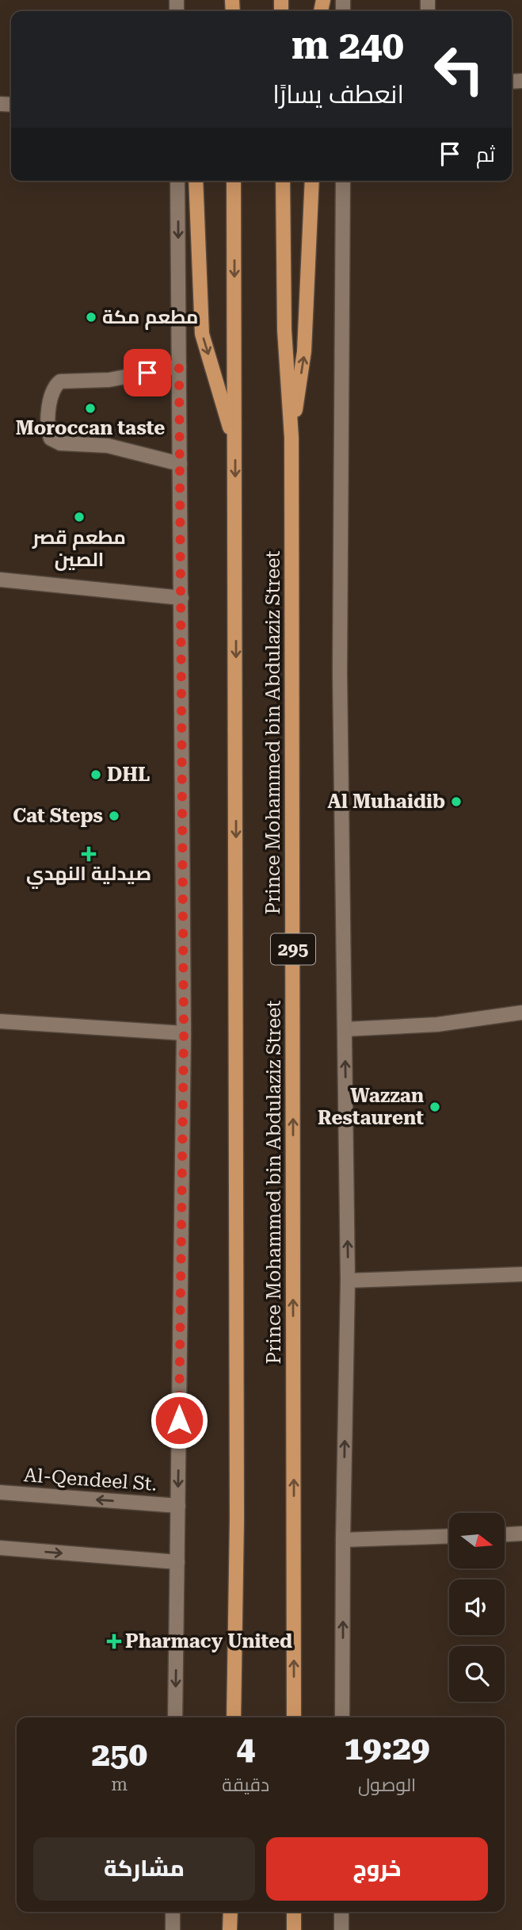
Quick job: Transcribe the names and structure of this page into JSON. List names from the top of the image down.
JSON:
{
  "streets": {
    "main road": ["Prince Mohammed bin Abdulaziz Street", "295", "Al-Qendeel St."]
  },
  "places": {
    "other": [
      "مطعم مكة",
      "Moroccan taste",
      "مطعم قصر الصين",
      "DHL",
      "Al Muhaidib",
      "Cat Steps",
      "Wazzan Restaurent"
    ],
    "health": ["صيدلية النهدي", "Pharmacy United"]
  },
  "north": "right",
  "page": {
    "turn": ["240 m", "انعطف يسارًا"],
    "then": "ثم",
    "eta": [
      "19:29",
      "الوصول",
      "4",
      "دقيقة",
      "250",
      "m"
    ],
    "buttons": ["خروج", "مشاركة"]
  }
}
